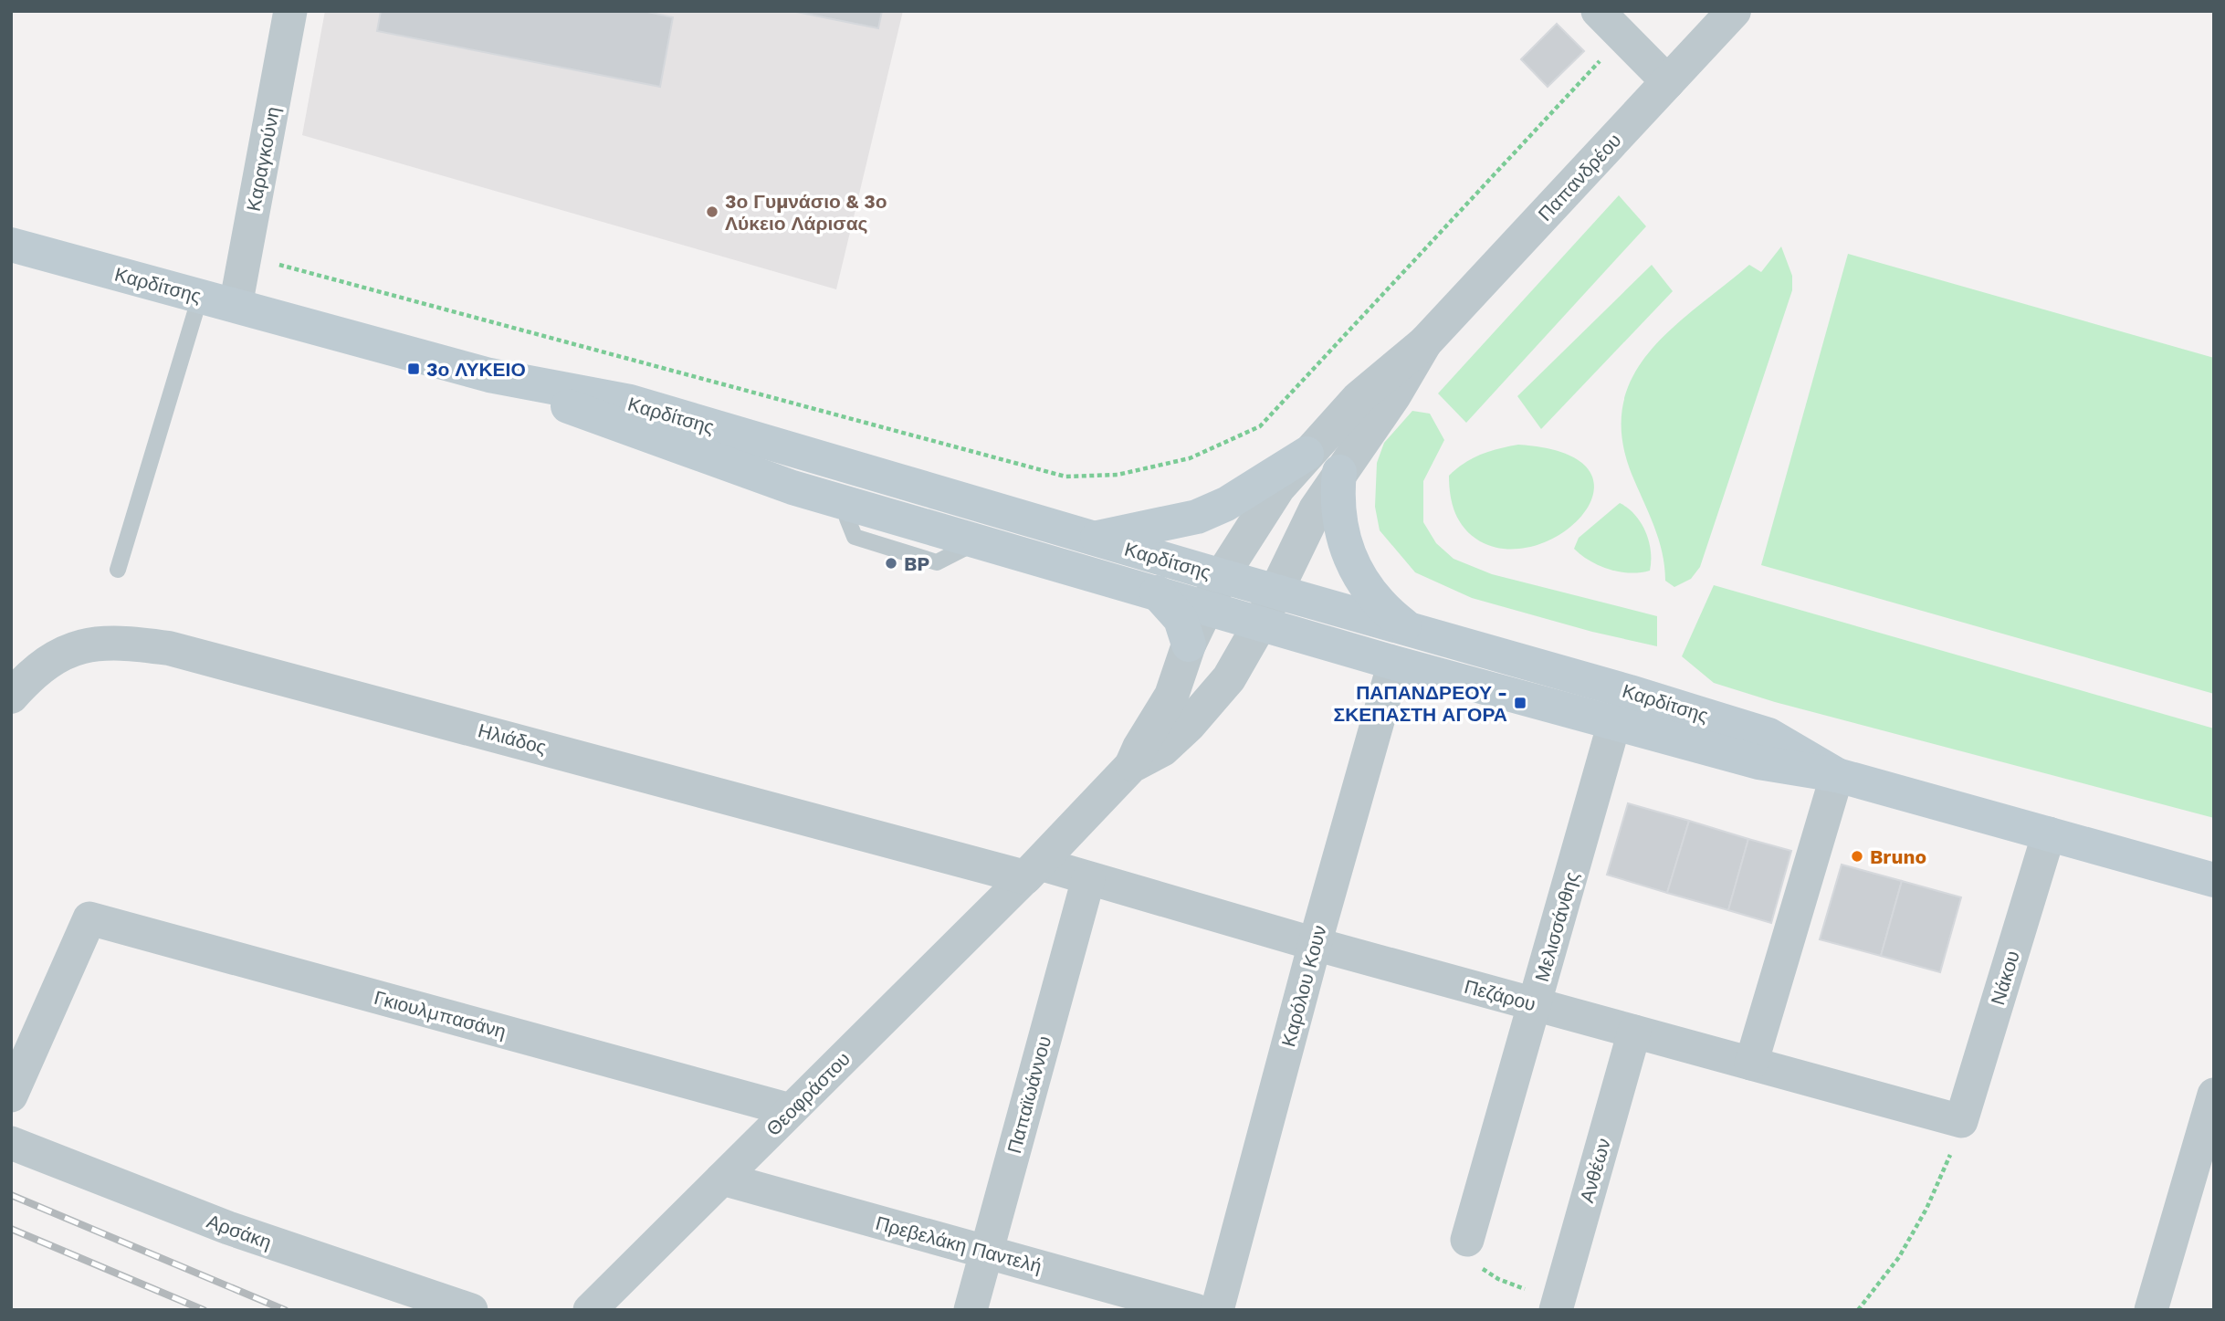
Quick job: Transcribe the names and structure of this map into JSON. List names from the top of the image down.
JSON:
{
  "streets": {
    "main road": ["Καρδίτσης"],
    "street": [
      "Καραγκούνη",
      "Παπανδρέου",
      "Ηλιάδος",
      "Μελισσάνθης",
      "Νάκου",
      "Καρόλου Κουν",
      "Πεζάρου",
      "Γκιουλμπασάνη",
      "Θεοφράστου",
      "Παπαϊωάννου",
      "Ανθέων",
      "Αρσάκη",
      "Πρεβελάκη Παντελή"
    ]
  },
  "crossings": [
    ["Καραγκούνη", "Καρδίτσης"],
    ["Καρδίτσης", "Μελισσάνθης"],
    ["Καρδίτσης", "Νάκου"],
    ["Καρδίτσης", "Καρόλου Κουν"],
    ["Ηλιάδος", "Πεζάρου"],
    ["Ηλιάδος", "Θεοφράστου"],
    ["Μελισσάνθης", "Πεζάρου"],
    ["Νάκου", "Πεζάρου"],
    ["Καρόλου Κουν", "Πεζάρου"],
    ["Πεζάρου", "Θεοφράστου"],
    ["Πεζάρου", "Παπαϊωάννου"],
    ["Πεζάρου", "Ανθέων"],
    ["Γκιουλμπασάνη", "Θεοφράστου"],
    ["Θεοφράστου", "Πρεβελάκη Παντελή"],
    ["Παπαϊωάννου", "Πρεβελάκη Παντελή"]
  ],
  "places": {
    "other": ["3ο Γυμνάσιο & 3ο Λύκειο Λάρισας", "BP", "Bruno"],
    "transit": ["3ο ΛΥΚΕΙΟ", "ΠΑΠΑΝΔΡΕΟΥ - ΣΚΕΠΑΣΤΗ ΑΓΟΡΑ"]
  }
}
